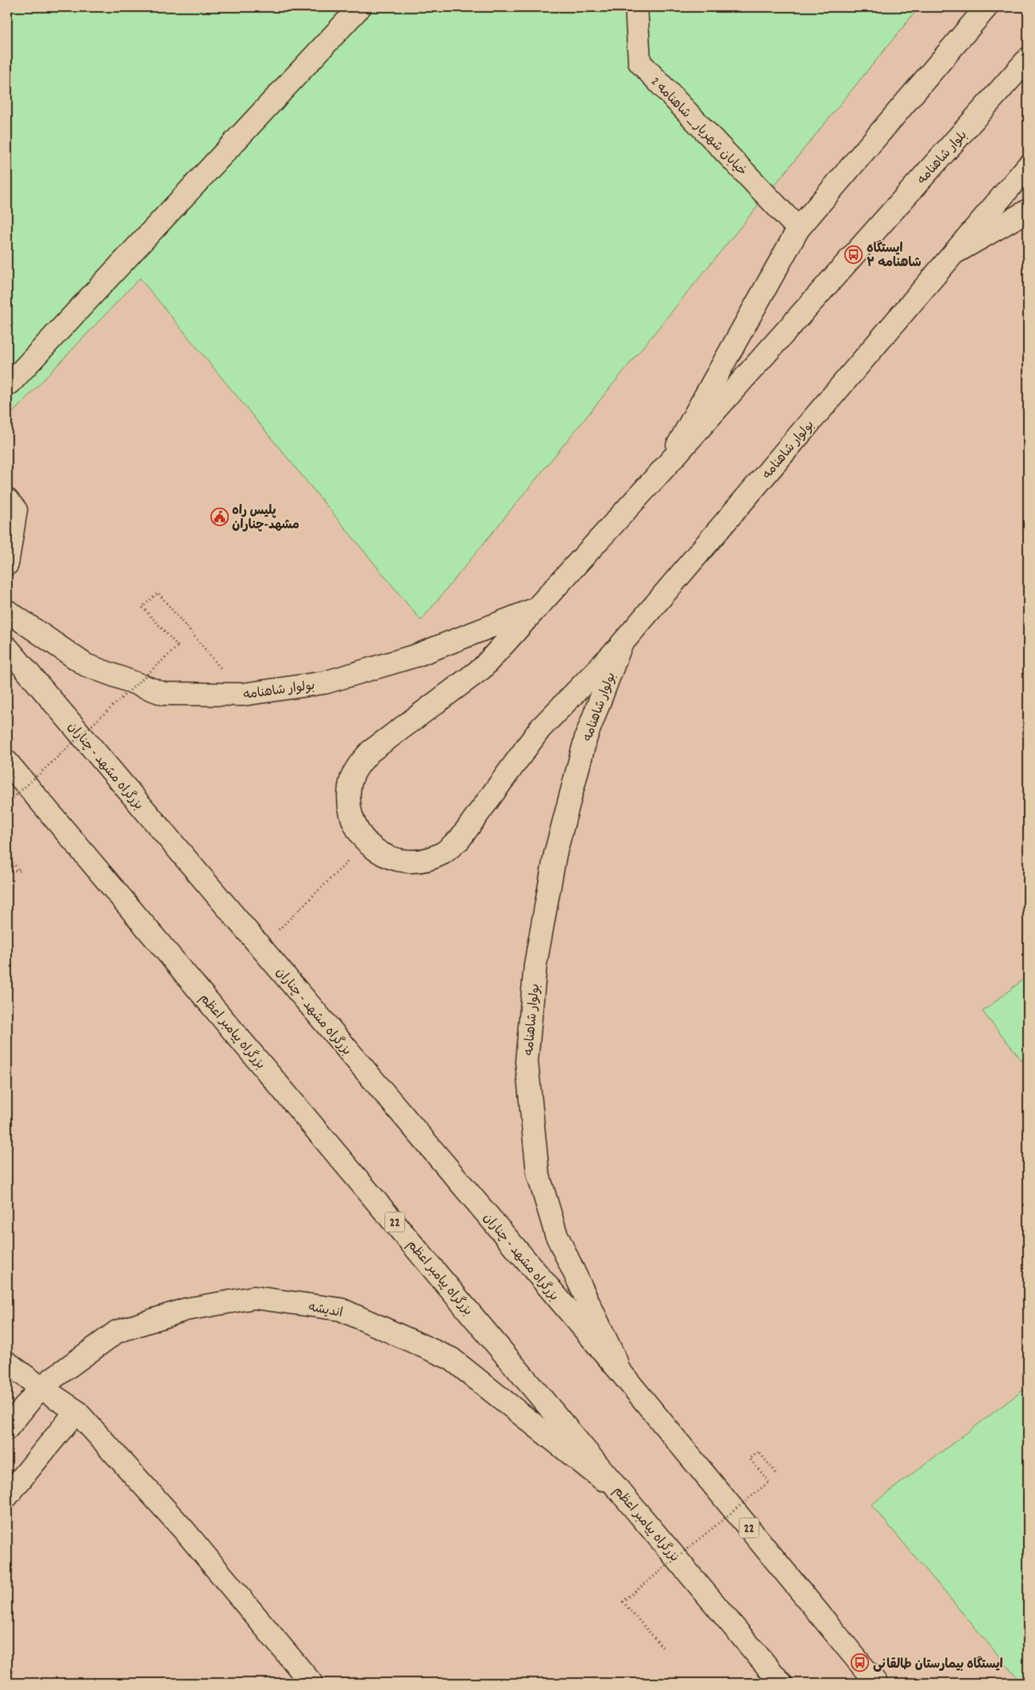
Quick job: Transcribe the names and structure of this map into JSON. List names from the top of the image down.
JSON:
{
  "streets": {
    "main road": [
      "خیابان شهریار _ شاهنامه 2",
      "بلوار شاهنامه",
      "بولوار شاهنامه",
      "بزرگراه مشهد - چناران",
      "بزرگراه پیامبر اعظم",
      "22",
      "اندیشه"
    ]
  },
  "crossings": [
    ["بلوار شاهنامه", "بولوار شاهنامه"],
    ["بولوار شاهنامه", "بزرگراه مشهد - چناران"],
    ["بولوار شاهنامه", "22"],
    ["بزرگراه مشهد - چناران", "22"],
    ["بزرگراه پیامبر اعظم", "اندیشه"]
  ],
  "places": {
    "bus stop": ["ایستگاه شاهنامه ۲", "ایستگاه بیمارستان طالقانی"],
    "public building": ["پلیس راه مشهد-چناران"]
  }
}
